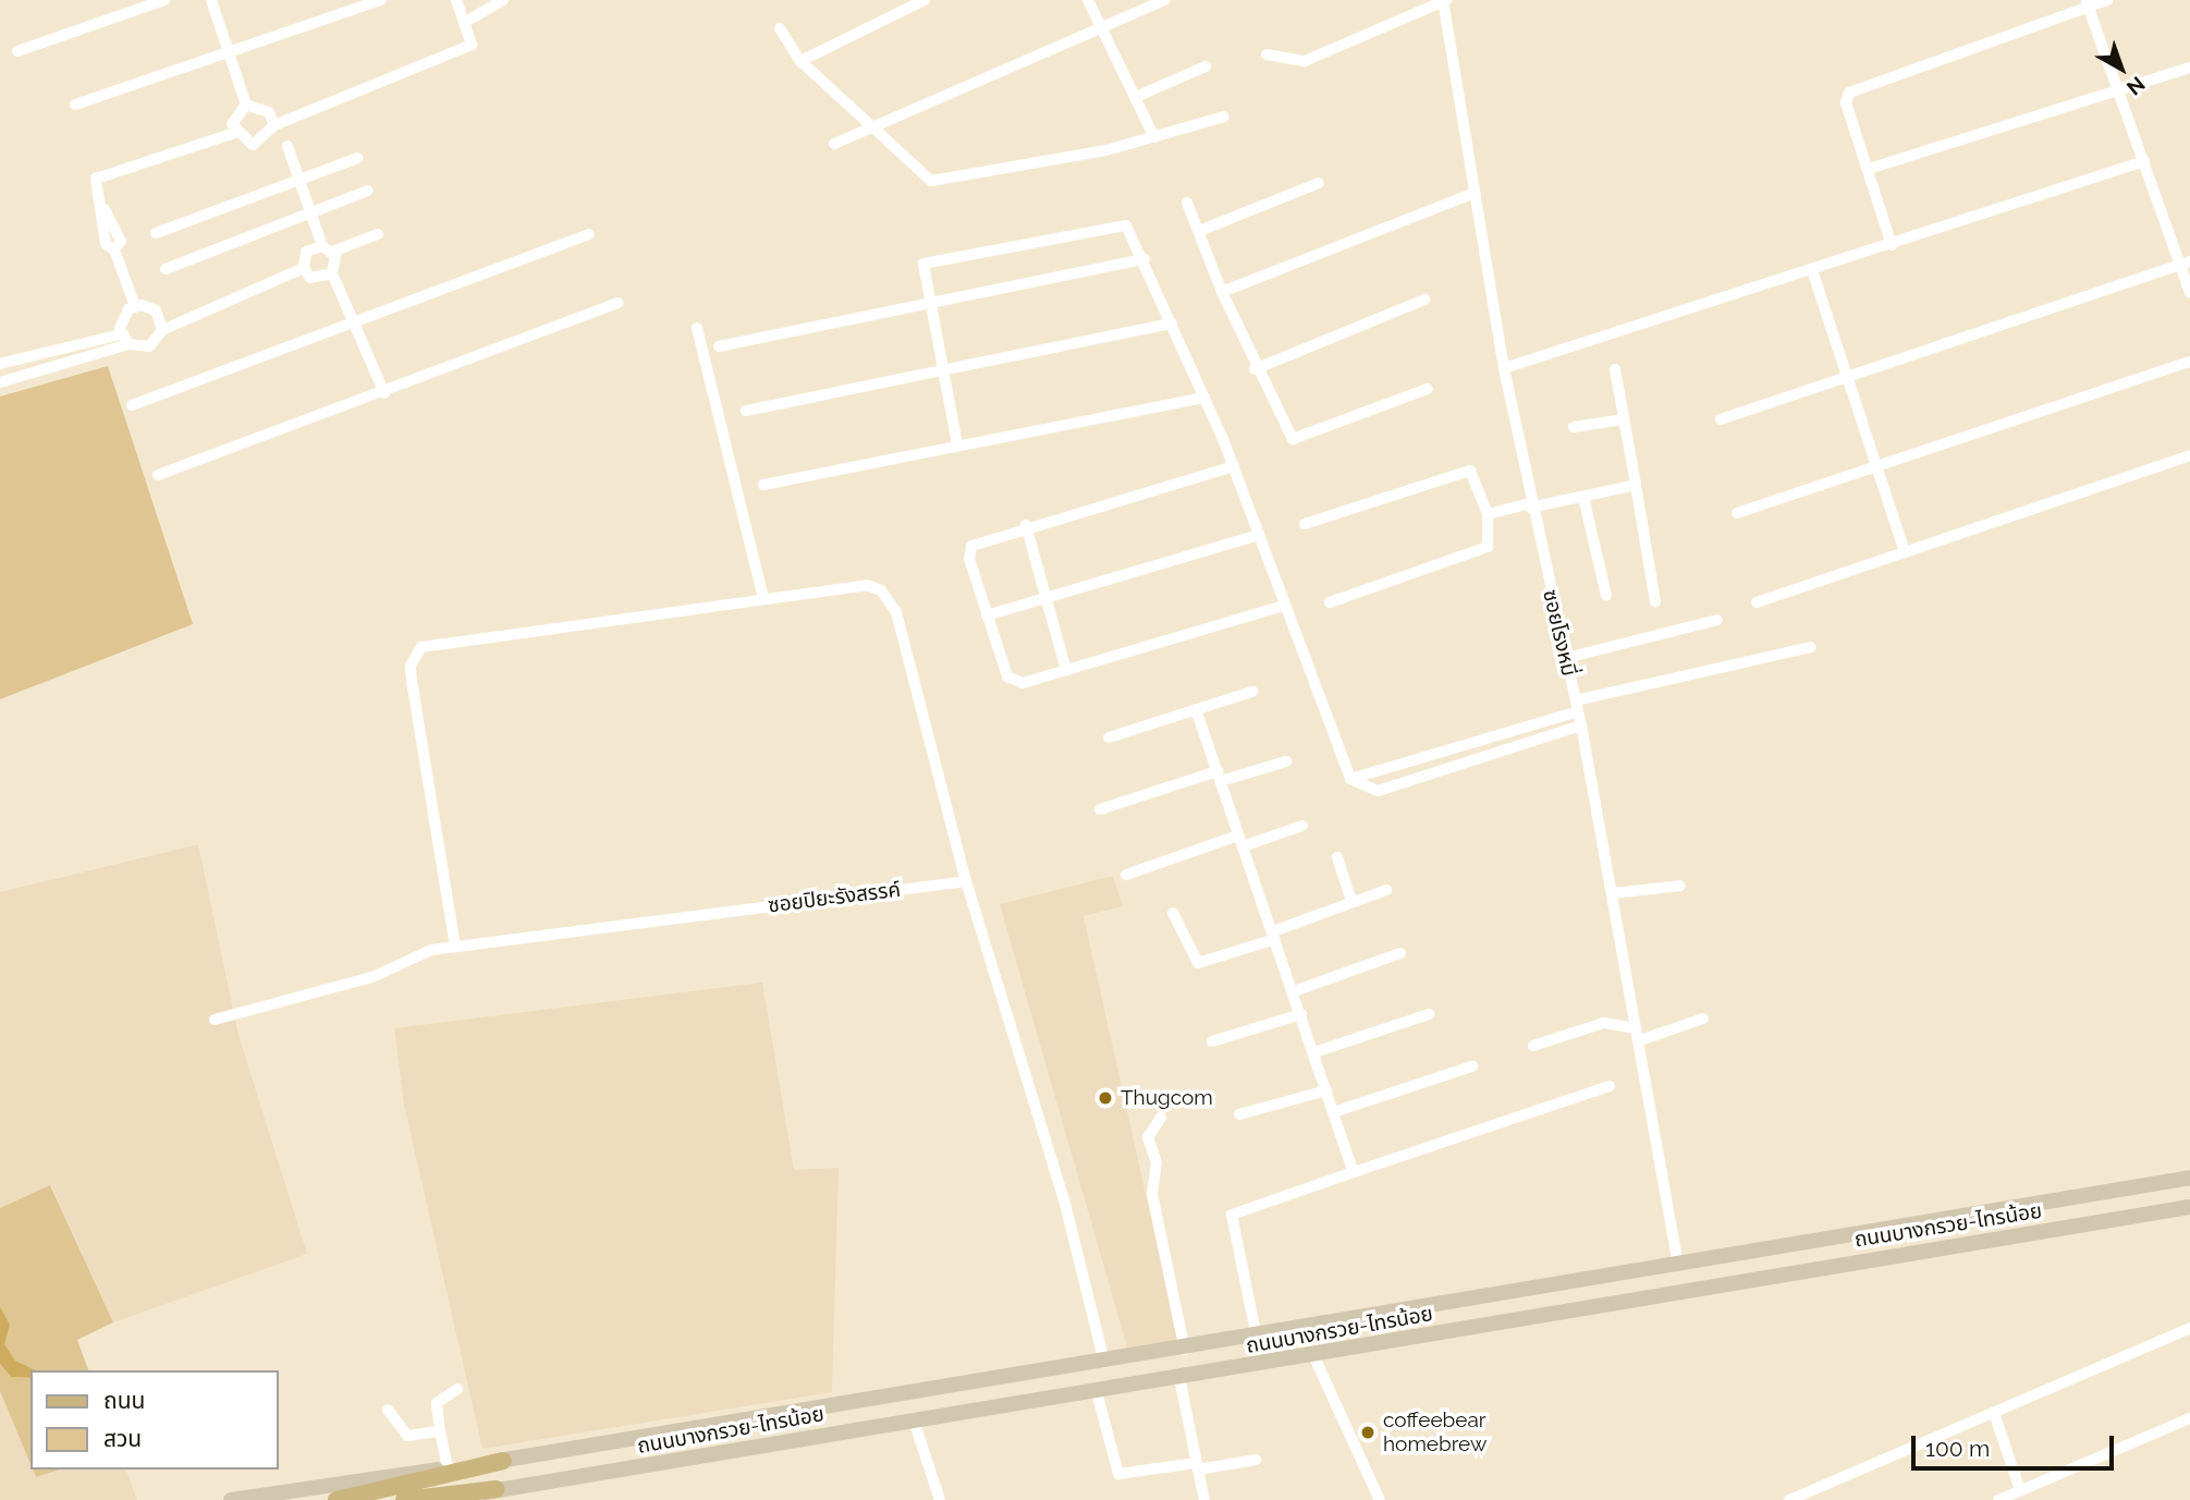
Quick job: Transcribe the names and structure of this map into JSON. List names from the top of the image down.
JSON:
{
  "streets": {
    "main road": ["ถนนบางกรวย-ไทรน้อย"],
    "street": ["ซอยโรงหมี่", "ซอยปิยะรังสรรค์"]
  },
  "crossings": [
    ["ซอยโรงหมี่", "ถนนบางกรวย-ไทรน้อย"]
  ],
  "places": ["Thugcom", "coffeebear homebrew"],
  "legend": ["ถนน", "สวน"],
  "scale_bar": "100 m",
  "north": "bottom right"
}
